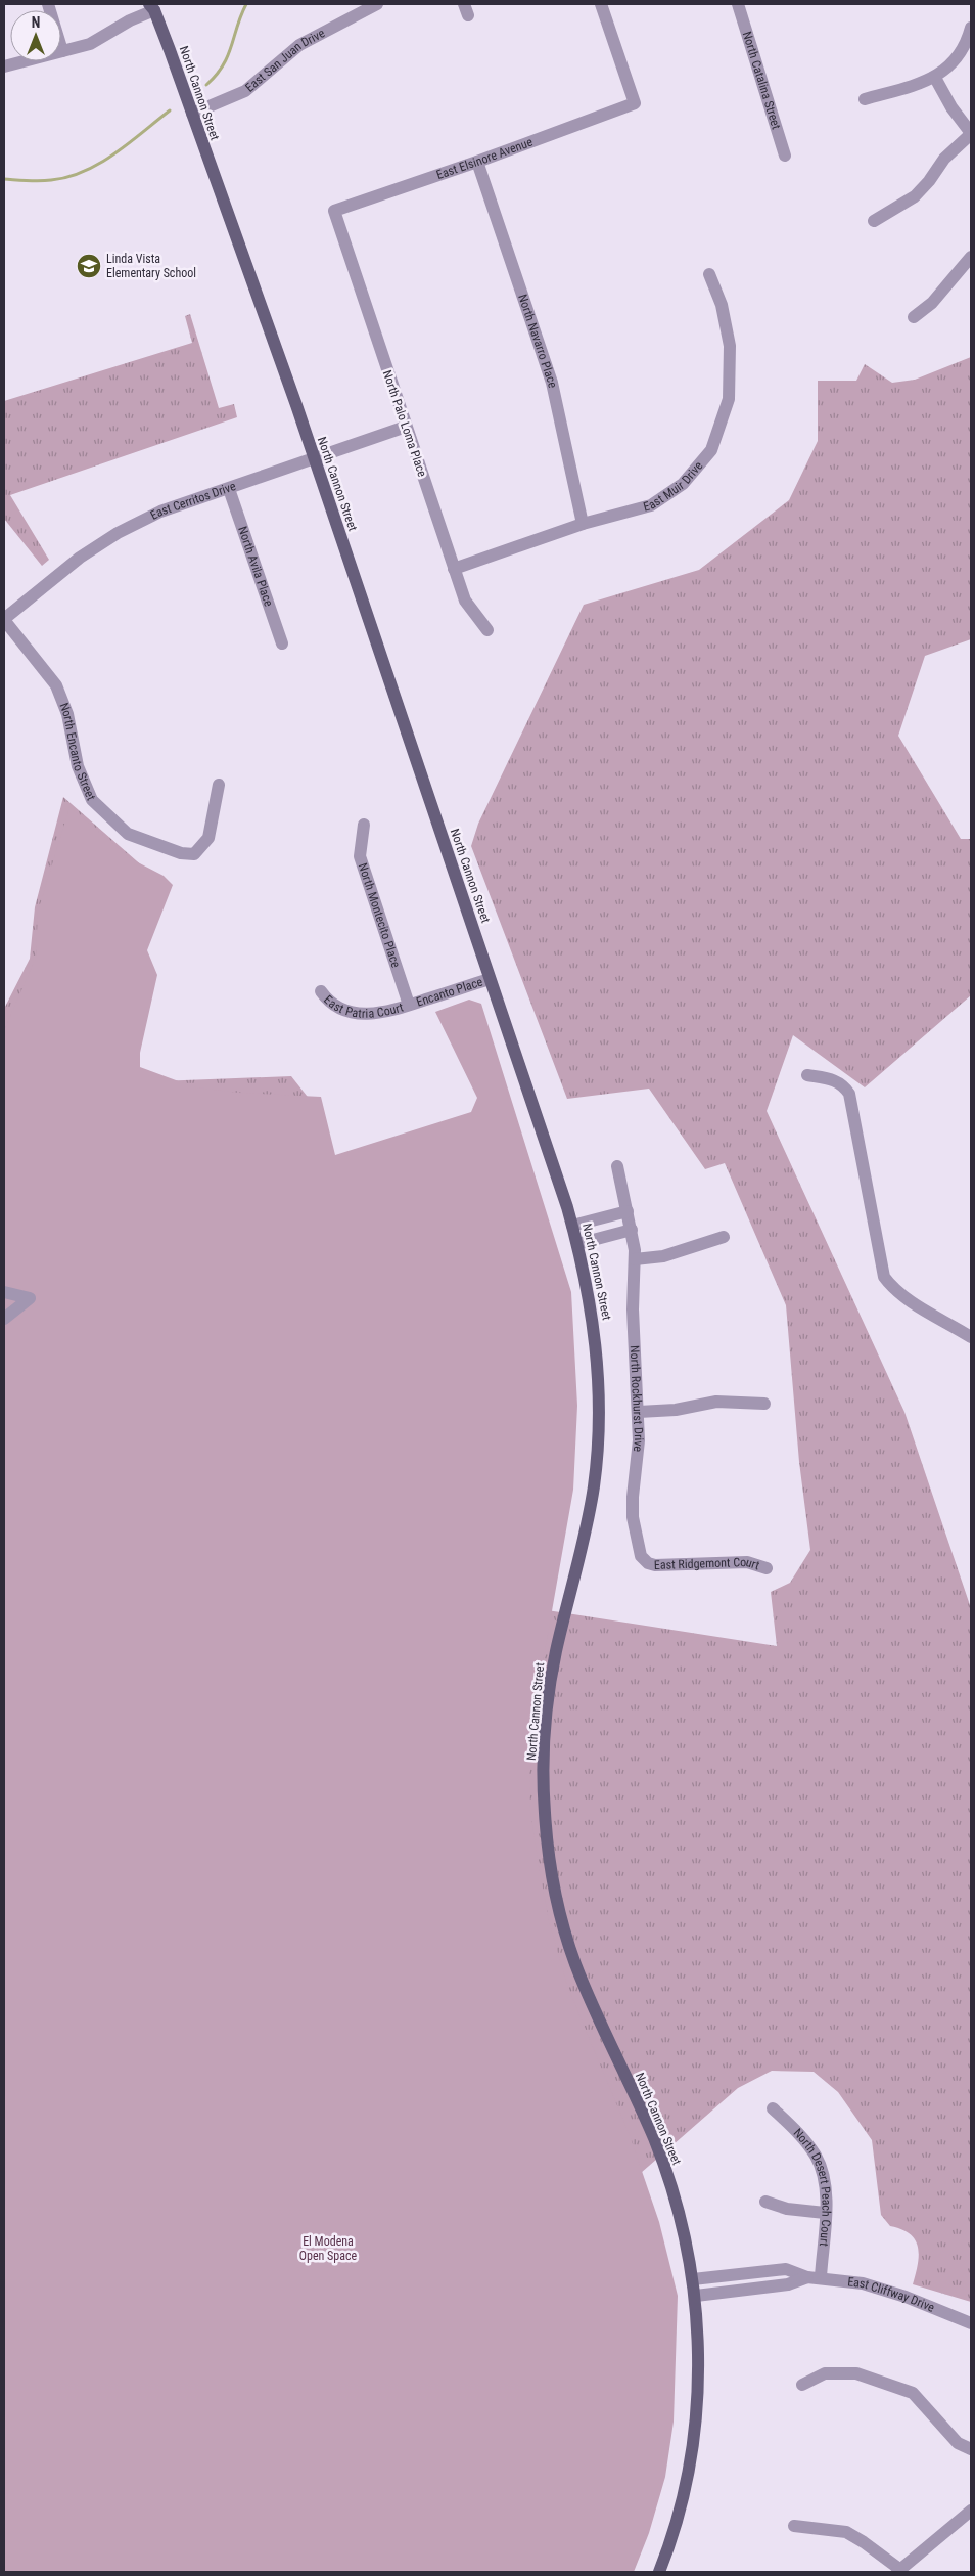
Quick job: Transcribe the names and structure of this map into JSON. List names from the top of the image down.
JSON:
{
  "streets": {
    "main road": ["North Cannon Street"],
    "street": [
      "East San Juan Drive",
      "North Catalina Street",
      "East Elsinore Avenue",
      "North Navarro Place",
      "North Palo Loma Place",
      "East Muir Drive",
      "East Cerritos Drive",
      "North Avila Place",
      "North Encanto Street",
      "North Montecito Place",
      "Encanto Place",
      "East Patria Court",
      "North Rockhurst Drive",
      "East Ridgemont Court",
      "North Desert Peach Court",
      "East Cliffway Drive"
    ]
  },
  "crossings": [
    ["East San Juan Drive", "North Cannon Street"],
    ["North Cannon Street", "East Cerritos Drive"],
    ["North Cannon Street", "Encanto Place"],
    ["North Cannon Street", "East Cliffway Drive"],
    ["East Elsinore Avenue", "North Navarro Place"],
    ["East Elsinore Avenue", "North Palo Loma Place"],
    ["North Navarro Place", "East Muir Drive"],
    ["North Palo Loma Place", "East Muir Drive"],
    ["North Palo Loma Place", "East Cerritos Drive"],
    ["East Cerritos Drive", "North Avila Place"],
    ["East Cerritos Drive", "North Encanto Street"],
    ["North Montecito Place", "Encanto Place"],
    ["North Montecito Place", "East Patria Court"],
    ["Encanto Place", "East Patria Court"],
    ["North Rockhurst Drive", "East Ridgemont Court"],
    ["North Desert Peach Court", "East Cliffway Drive"]
  ],
  "parks": ["El Modena Open Space"],
  "places": {
    "school or university": ["Linda Vista Elementary School"]
  },
  "north": "top"
}
